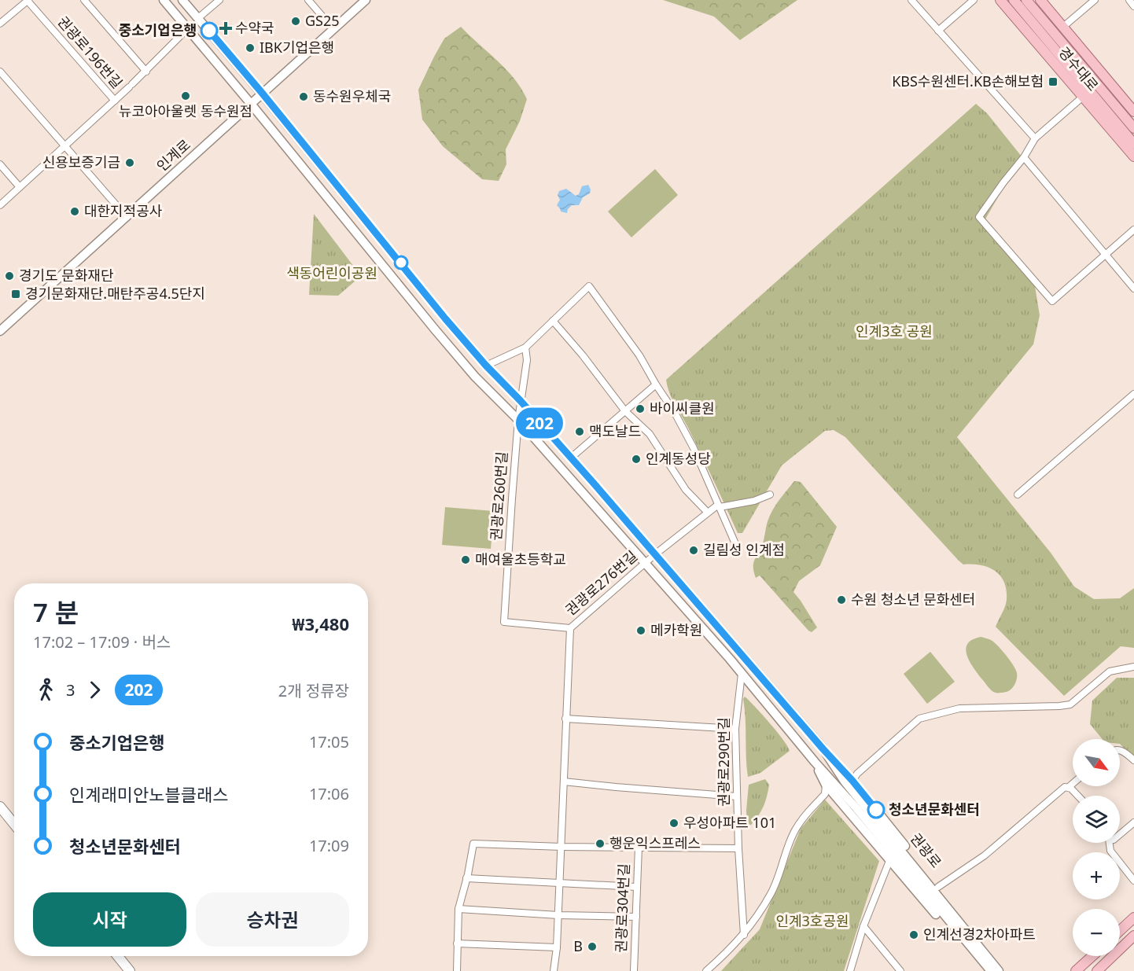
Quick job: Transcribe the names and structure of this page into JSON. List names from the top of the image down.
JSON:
{
  "streets": {
    "main road": ["경수대로"],
    "street": [
      "권광로196번길",
      "인계로",
      "권광로260번길",
      "권광로276번길",
      "권광로290번길",
      "권광로",
      "권광로304번길"
    ]
  },
  "crossings": [
    ["인계로", "권광로"],
    ["권광로260번길", "권광로276번길"],
    ["권광로260번길", "권광로"],
    ["권광로276번길", "권광로"]
  ],
  "parks": ["색동어린이공원", "인계3호 공원", "인계3호공원"],
  "places": {
    "other": [
      "GS25",
      "중소기업은행",
      "IBK기업은행",
      "뉴코아아울렛 동수원점",
      "동수원우체국",
      "신용보증기금",
      "대한지적공사",
      "경기도 문화재단",
      "바이씨클원",
      "맥도날드",
      "인계동성당",
      "길림성 인계점",
      "매여울초등학교",
      "수원 청소년 문화센터",
      "메카학원",
      "청소년문화센터",
      "우성아파트 101",
      "행운익스프레스",
      "인계선경2차아파트",
      "B"
    ],
    "health": ["수약국"],
    "transit": ["KBS수원센터.KB손해보험", "경기문화재단.매탄주공4.5단지"]
  },
  "lines": ["bus line 202"],
  "north": "bottom right",
  "page": {
    "on_map": "202",
    "heading": ["7 분", "17:02 – 17:09 · 버스", "₩3,480"],
    "legs": ["3", "202", "2개 정류장"],
    "list": [
      {
        "name": "중소기업은행",
        "value": "17:05"
      },
      {
        "name": "인계래미안노블클래스",
        "value": "17:06"
      },
      {
        "name": "청소년문화센터",
        "value": "17:09"
      }
    ],
    "map_buttons": ["+", "−"],
    "buttons": ["시작", "승차권"]
  }
}
